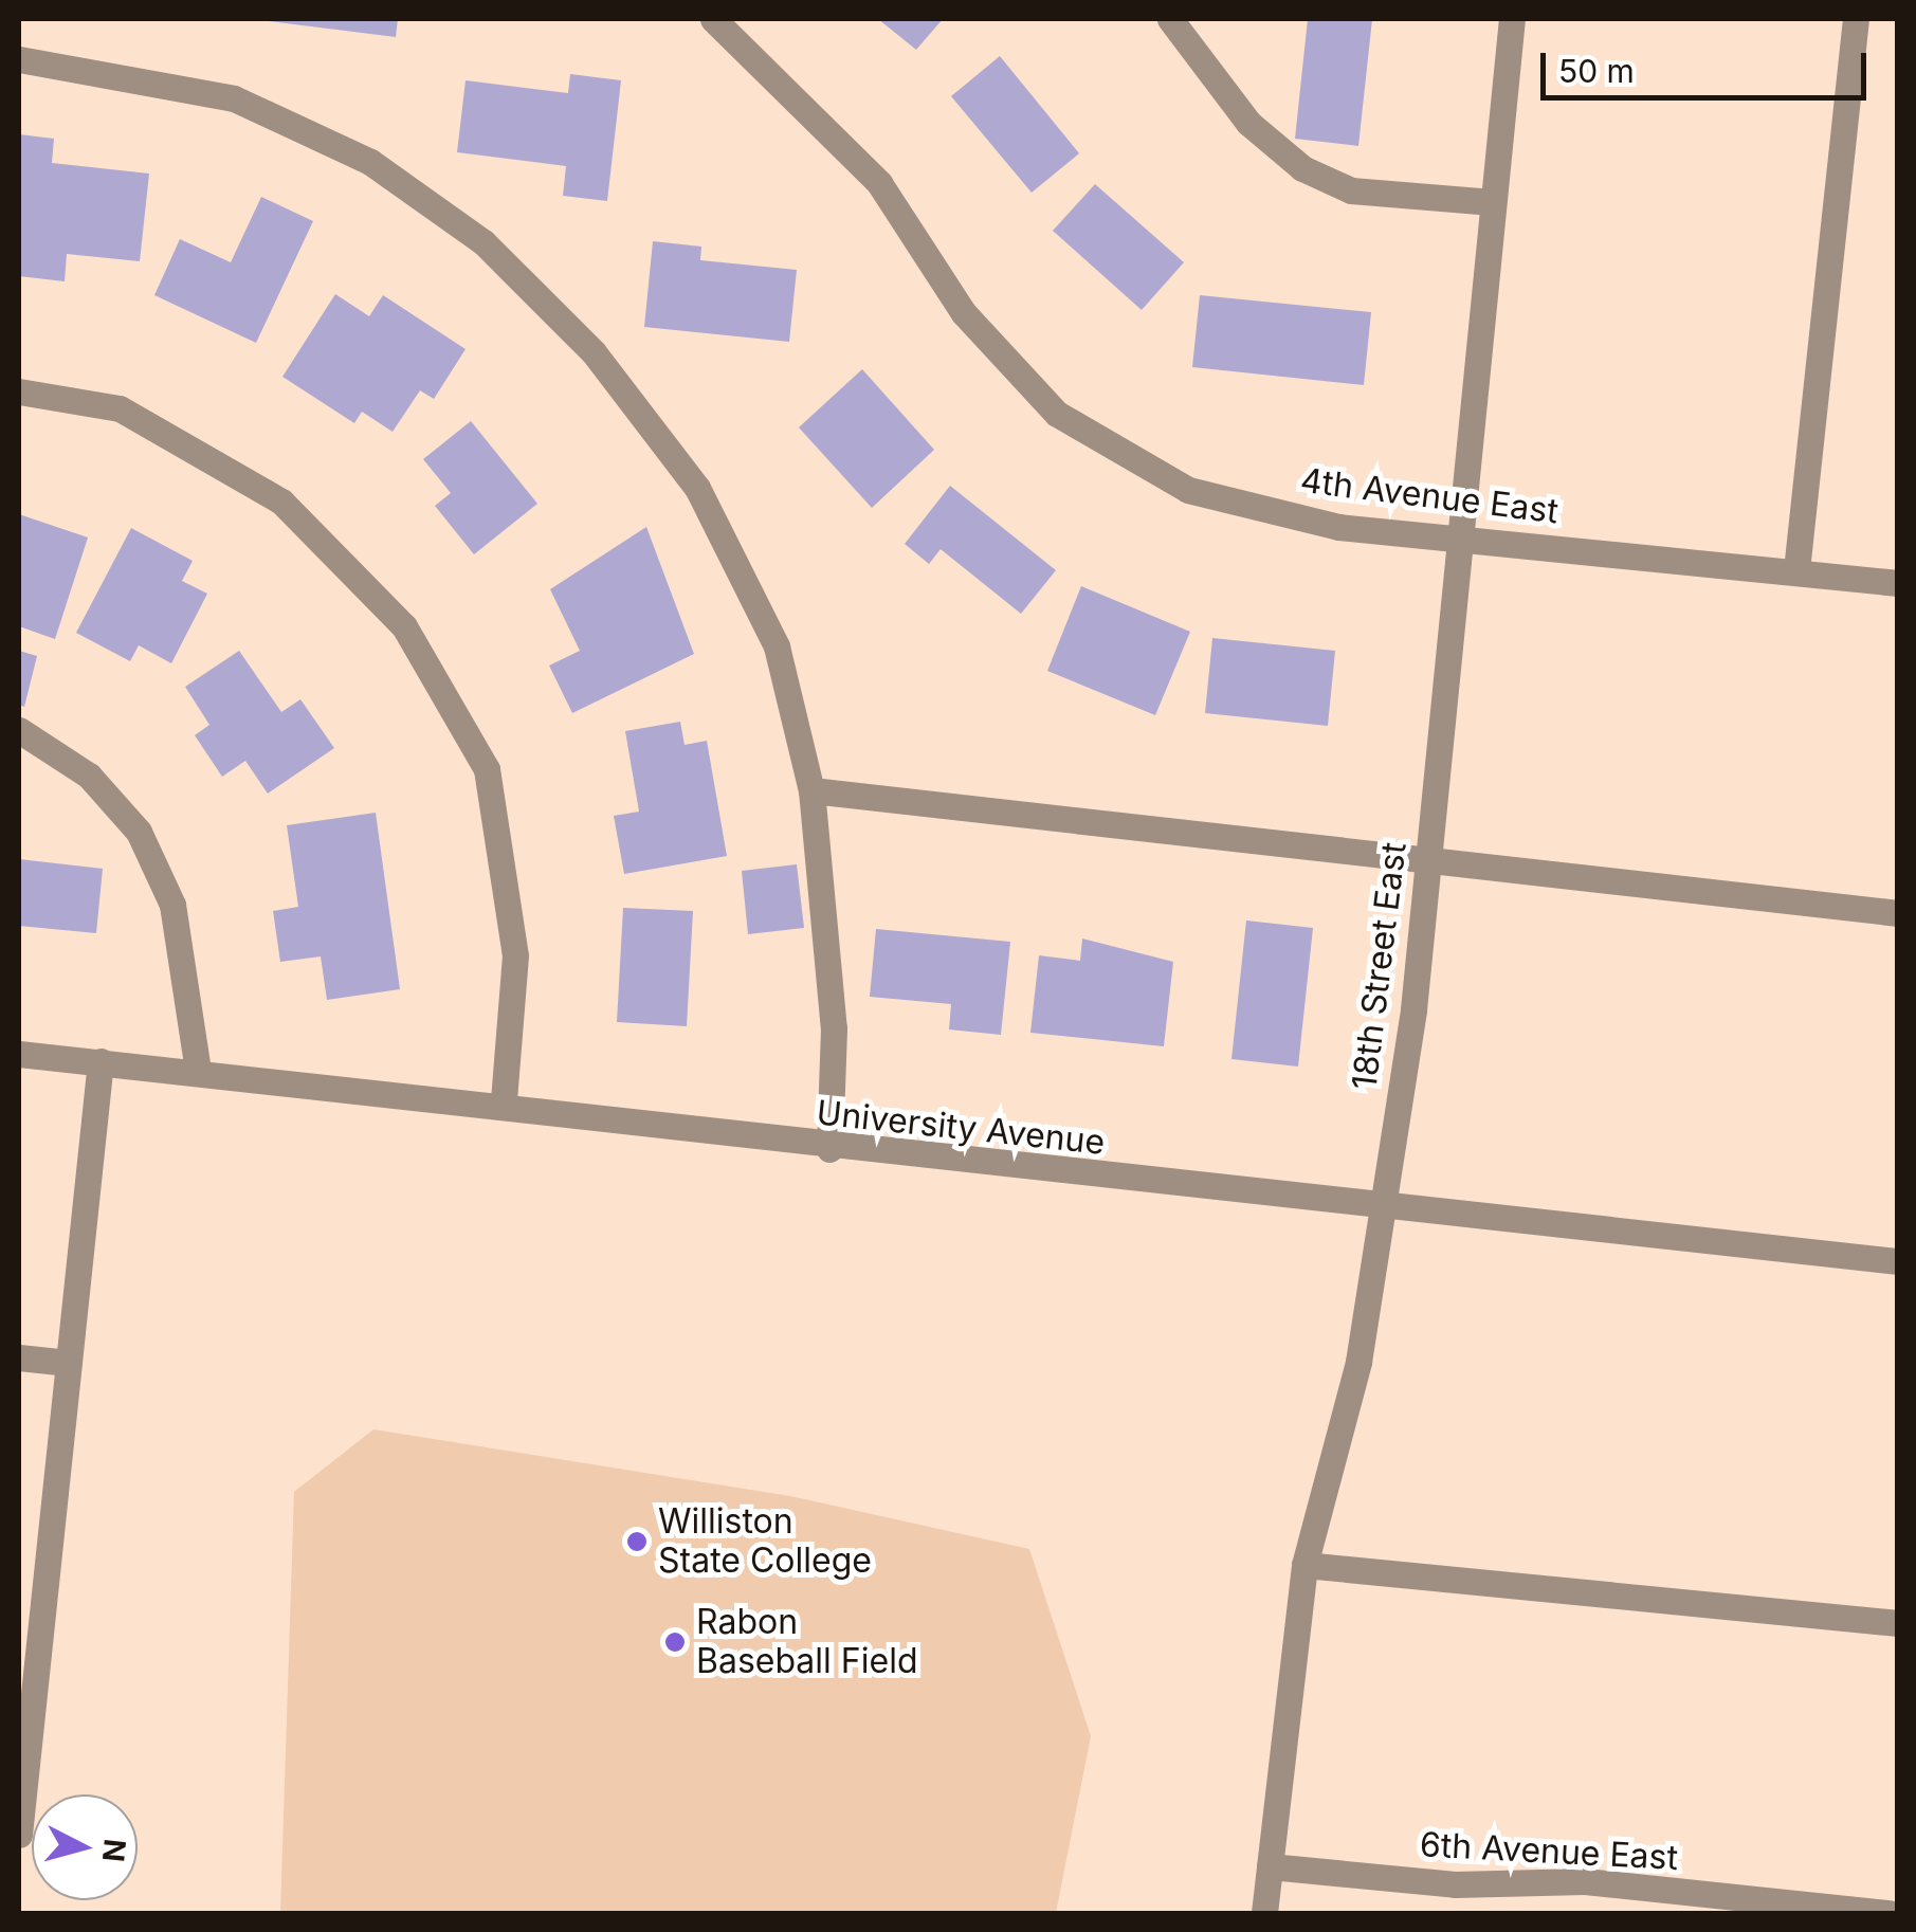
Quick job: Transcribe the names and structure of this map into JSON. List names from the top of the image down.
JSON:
{
  "streets": {
    "street": [
      "4th Avenue East",
      "18th Street East",
      "University Avenue",
      "6th Avenue East"
    ]
  },
  "crossings": [
    ["4th Avenue East", "18th Street East"],
    ["18th Street East", "University Avenue"],
    ["18th Street East", "6th Avenue East"]
  ],
  "places": ["Williston State College", "Rabon Baseball Field"],
  "scale_bar": "50 m",
  "north": "right"
}
